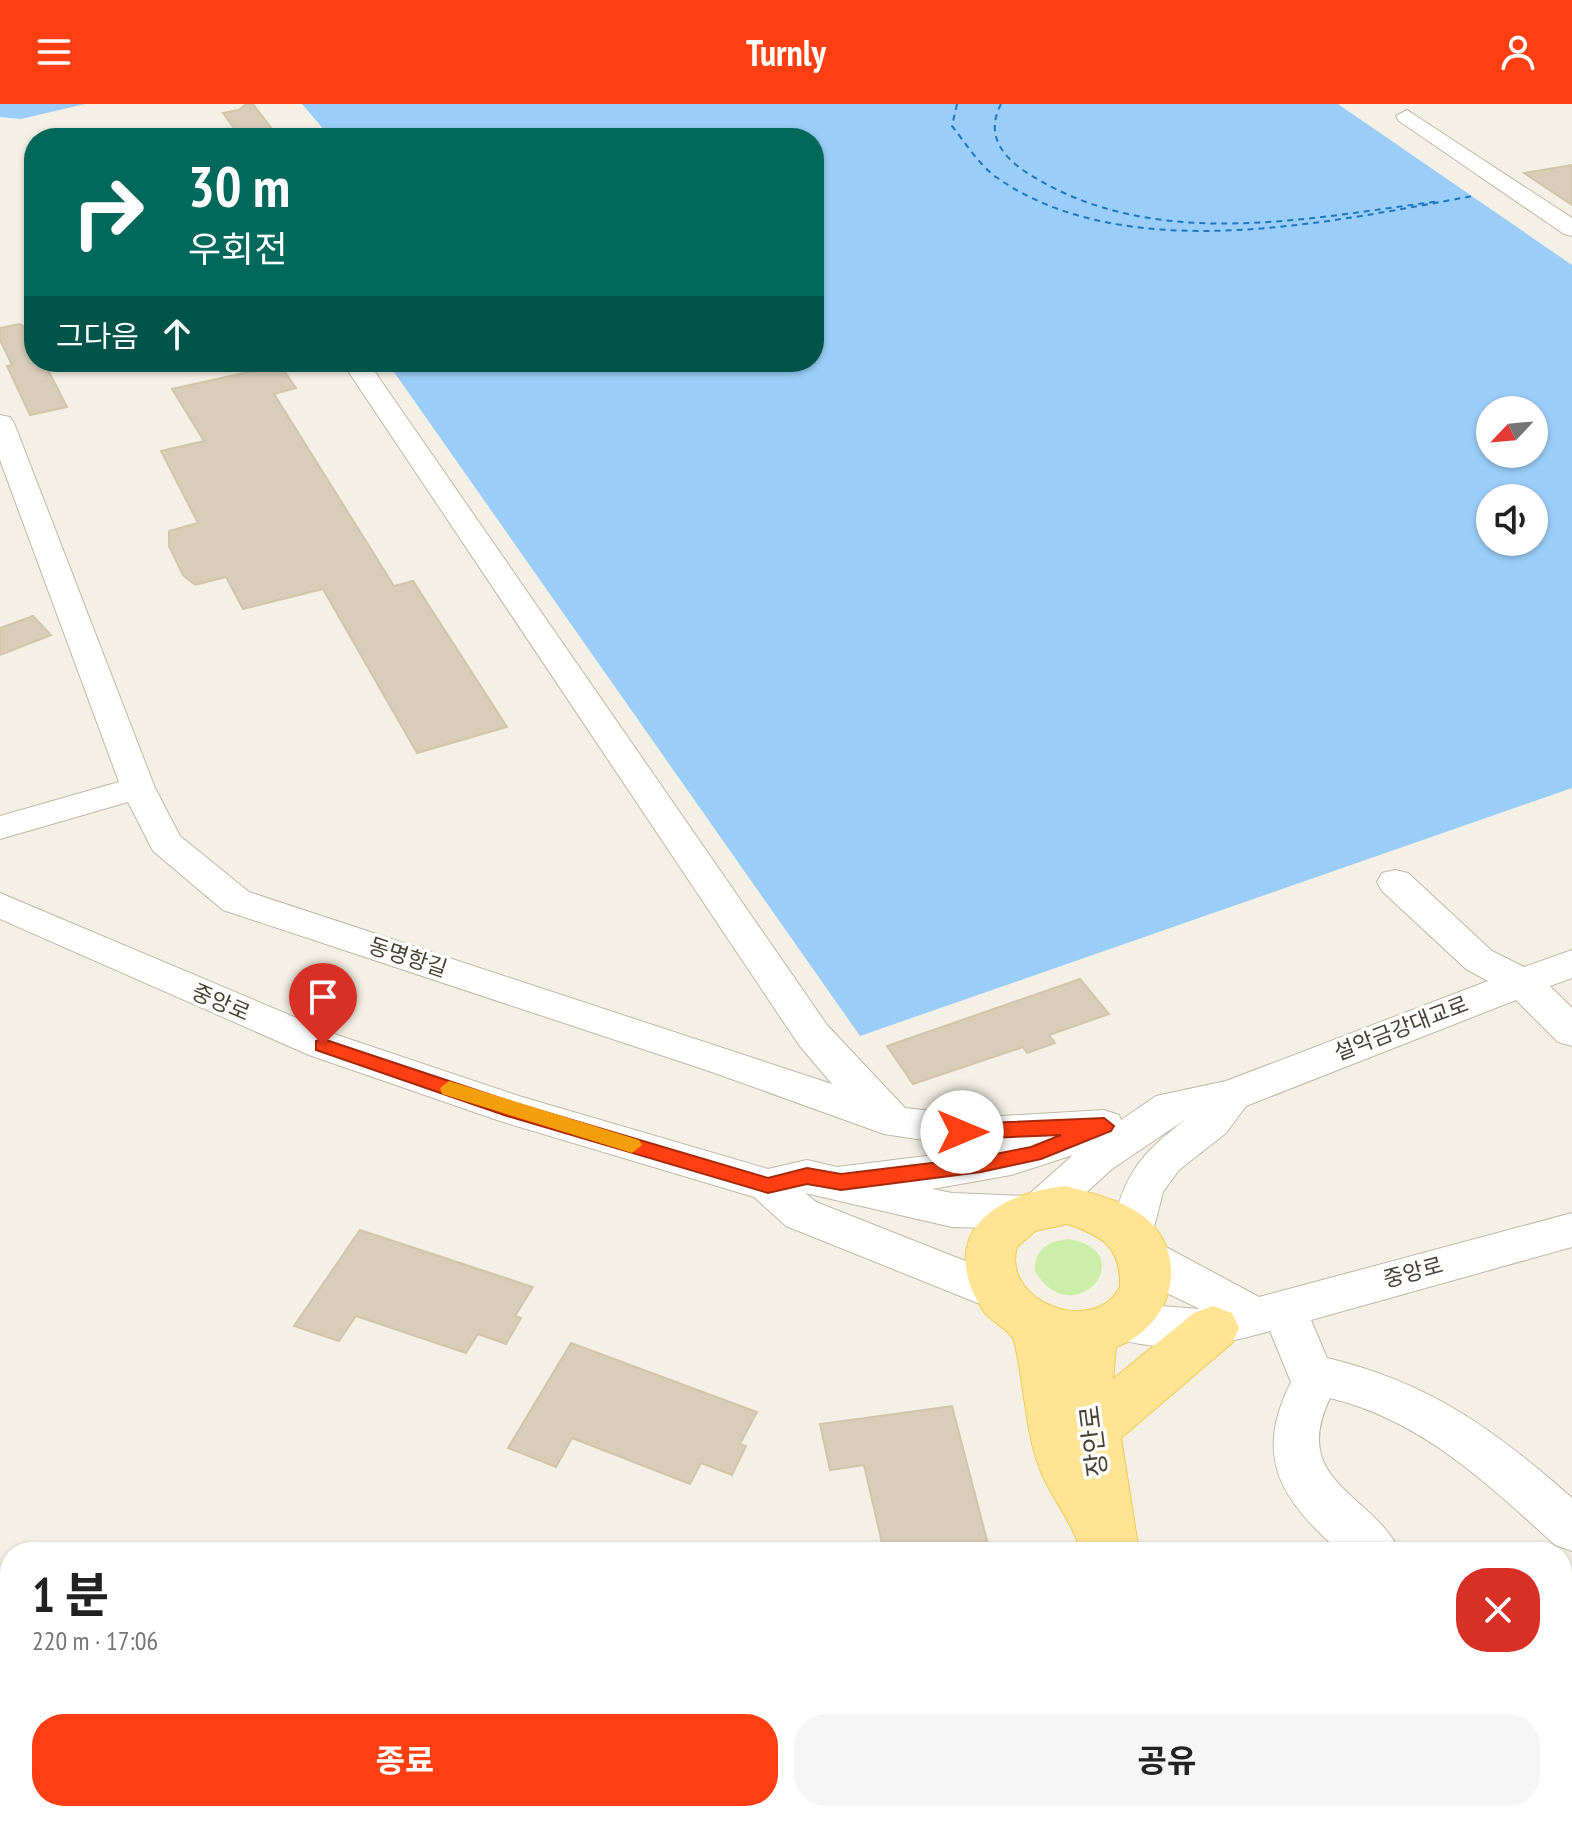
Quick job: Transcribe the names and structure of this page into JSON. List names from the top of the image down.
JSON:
{
  "streets": {
    "main road": ["장안로"],
    "street": ["동명항길", "중앙로", "설악금강대교로"]
  },
  "crossings": [
    ["동명항길", "설악금강대교로"],
    ["중앙로", "장안로"]
  ],
  "north": "bottom left",
  "page": {
    "header": "Turnly",
    "turn": ["30 m", "우회전"],
    "then": "그다음",
    "heading": ["1 분", "220 m · 17:06"],
    "buttons": ["종료", "공유"]
  }
}
